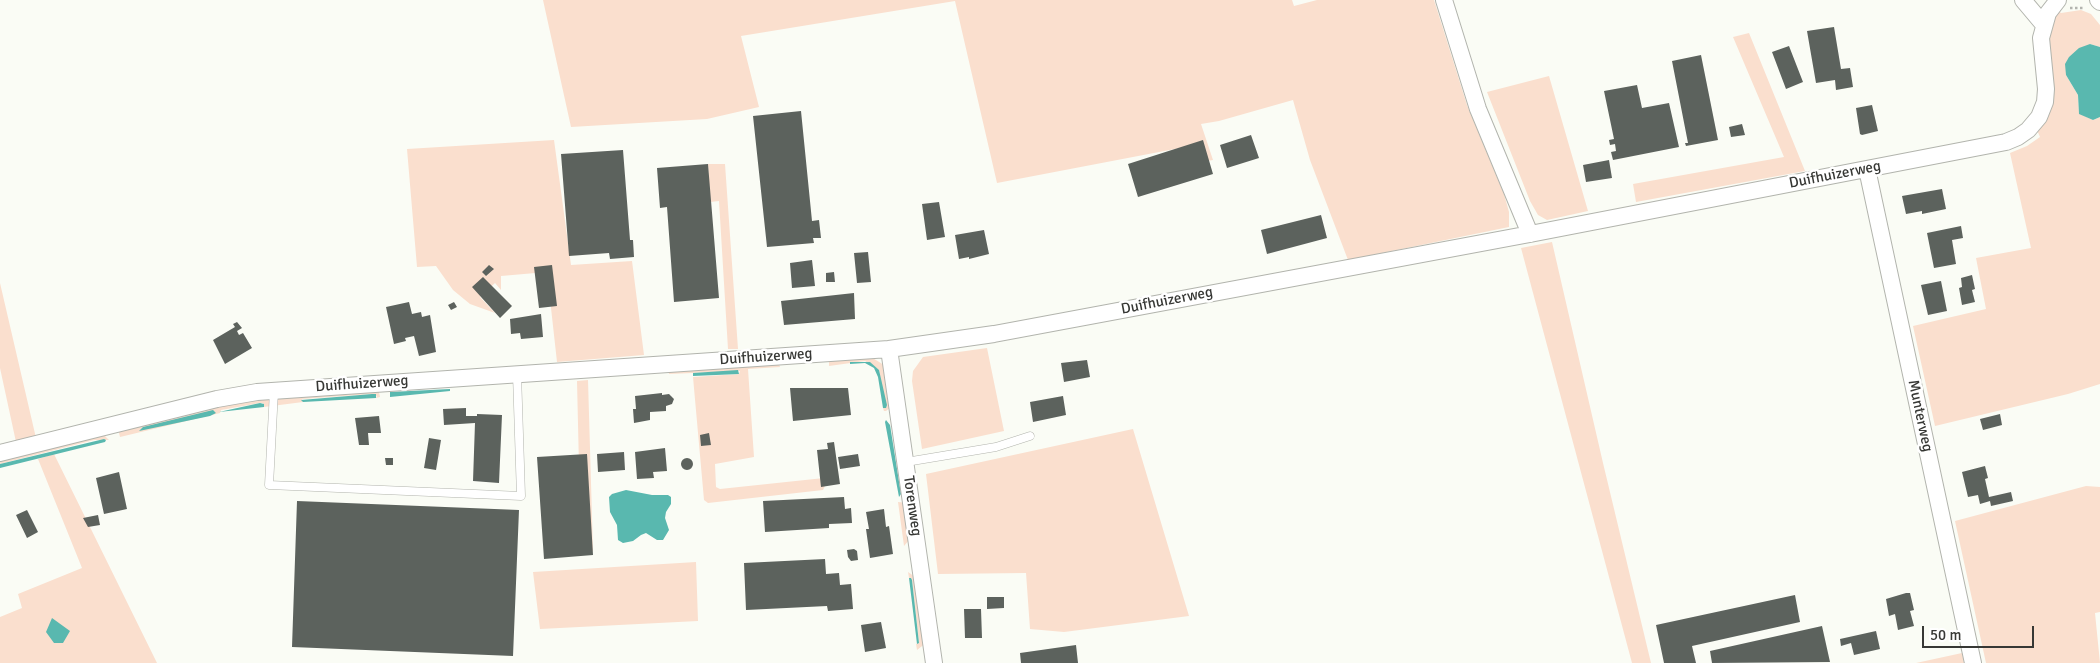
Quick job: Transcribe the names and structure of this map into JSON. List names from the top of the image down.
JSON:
{
  "streets": {
    "street": ["Duifhuizerweg", "Munterweg", "Torenweg"]
  },
  "crossings": [
    ["Duifhuizerweg", "Munterweg"],
    ["Duifhuizerweg", "Torenweg"]
  ],
  "scale_bar": "50 m"
}
